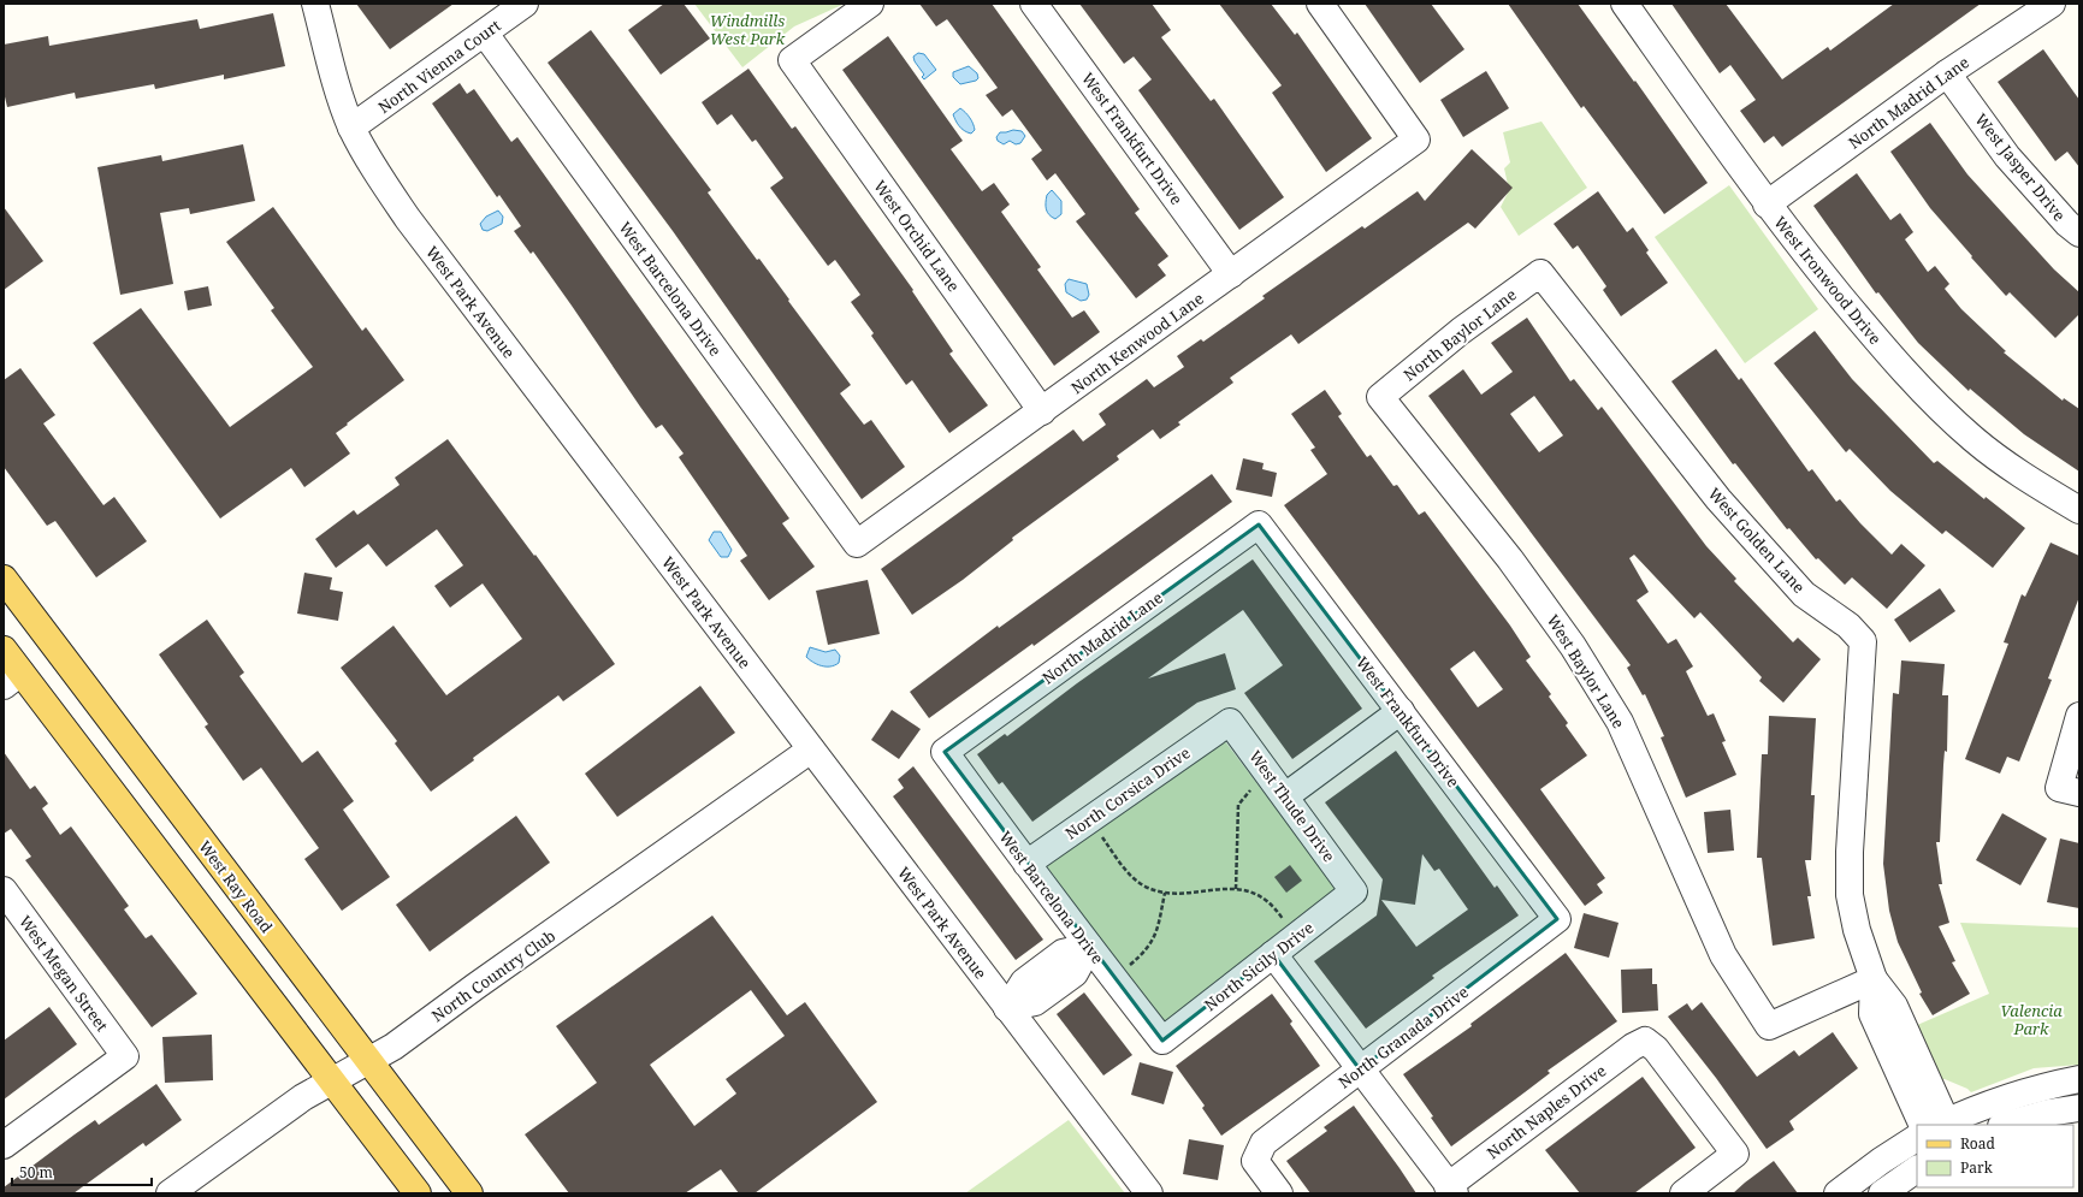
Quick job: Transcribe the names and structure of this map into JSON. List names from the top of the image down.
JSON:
{
  "streets": {
    "main road": ["West Ray Road"],
    "street": [
      "North Vienna Court",
      "North Madrid Lane",
      "West Frankfurt Drive",
      "West Jasper Drive",
      "West Orchid Lane",
      "West Ironwood Drive",
      "West Barcelona Drive",
      "West Park Avenue",
      "North Baylor Lane",
      "North Kenwood Lane",
      "West Golden Lane",
      "West Baylor Lane",
      "North Corsica Drive",
      "West Thude Drive",
      "North Sicily Drive",
      "West Megan Street",
      "North Country Club",
      "North Granada Drive",
      "North Naples Drive"
    ]
  },
  "crossings": [
    ["North Vienna Court", "West Barcelona Drive"],
    ["North Vienna Court", "West Park Avenue"],
    ["North Madrid Lane", "West Frankfurt Drive"],
    ["North Madrid Lane", "West Jasper Drive"],
    ["North Madrid Lane", "West Ironwood Drive"],
    ["North Madrid Lane", "West Barcelona Drive"],
    ["West Frankfurt Drive", "North Kenwood Lane"],
    ["West Frankfurt Drive", "North Granada Drive"],
    ["West Orchid Lane", "North Kenwood Lane"],
    ["West Barcelona Drive", "North Kenwood Lane"],
    ["West Barcelona Drive", "North Corsica Drive"],
    ["West Barcelona Drive", "North Sicily Drive"],
    ["West Park Avenue", "North Country Club"],
    ["North Baylor Lane", "West Golden Lane"],
    ["North Baylor Lane", "West Baylor Lane"],
    ["West Golden Lane", "West Baylor Lane"],
    ["North Corsica Drive", "West Thude Drive"],
    ["West Thude Drive", "North Sicily Drive"],
    ["West Ray Road", "North Country Club"]
  ],
  "parks": ["Windmills West Park", "Valencia Park"],
  "legend": ["Road", "Park"],
  "scale_bar": "50 m"
}
